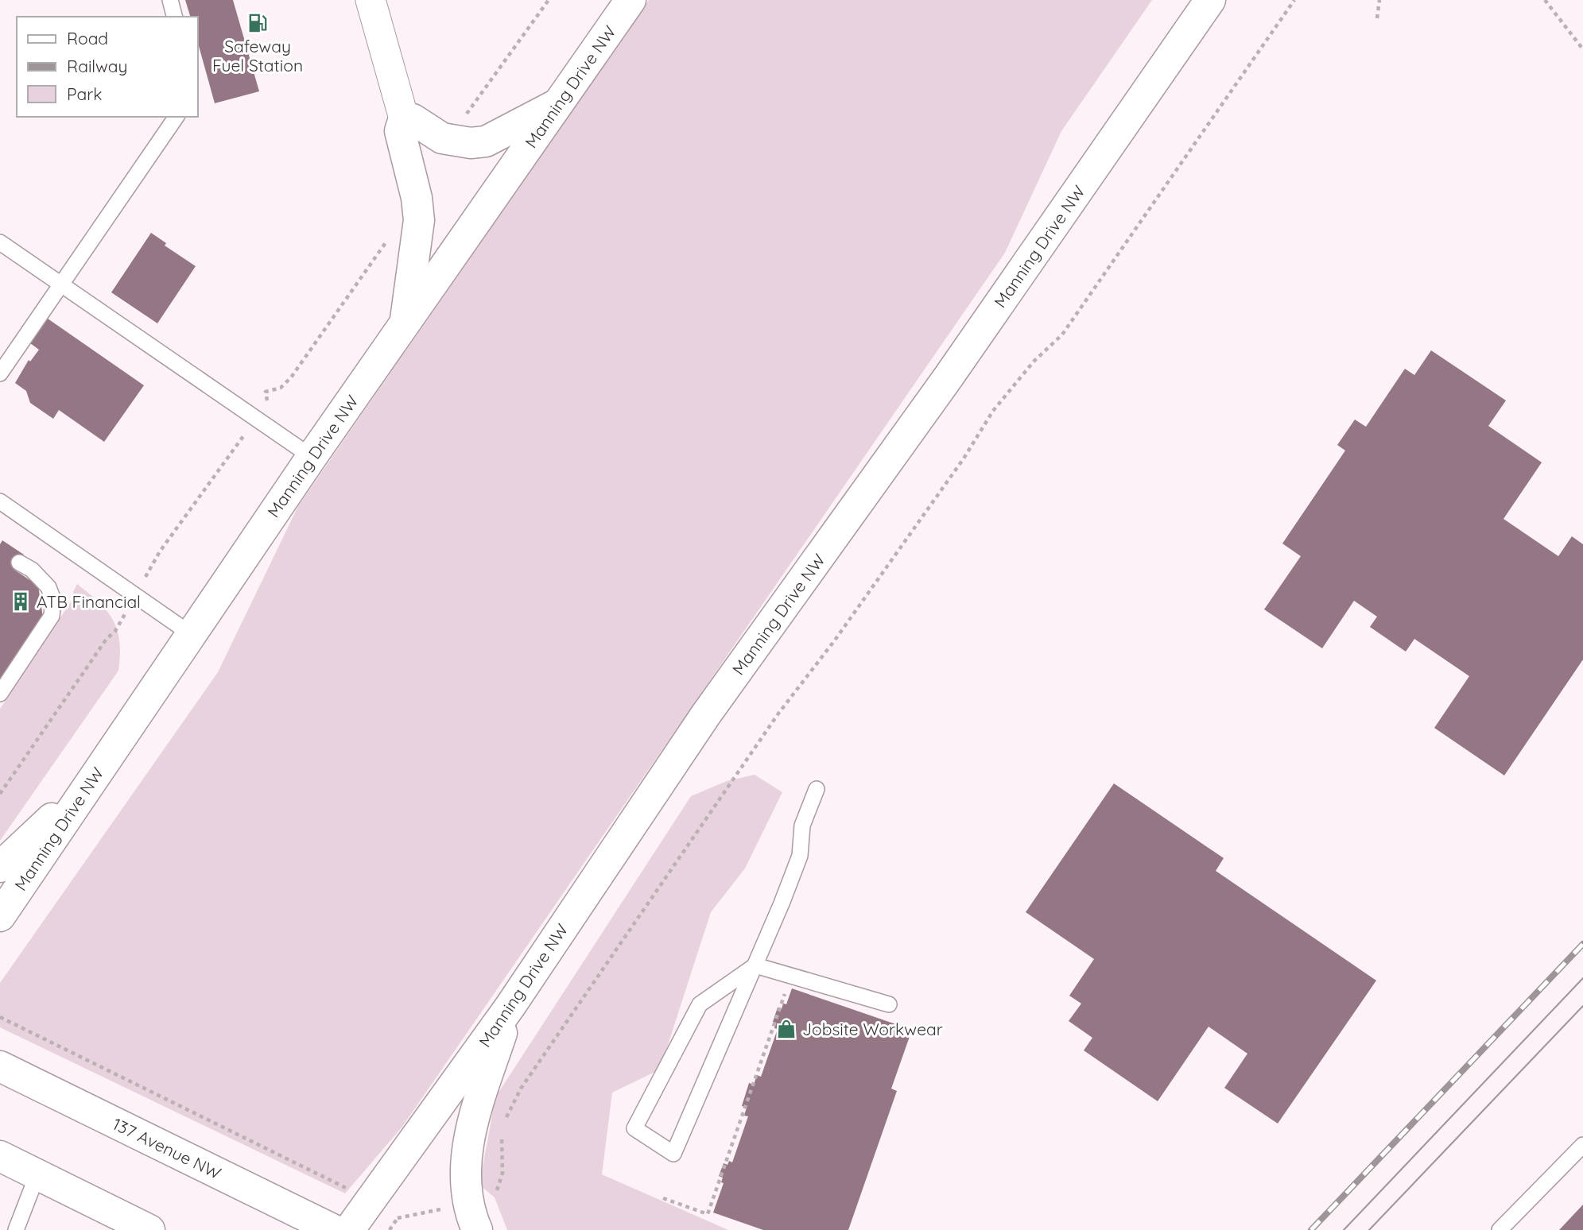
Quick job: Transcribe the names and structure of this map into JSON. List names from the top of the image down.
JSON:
{
  "streets": {
    "main road": ["Manning Drive NW", "137 Avenue NW"]
  },
  "places": {
    "fuel station": ["Safeway Fuel Station"],
    "building": ["ATB Financial"],
    "shop": ["Jobsite Workwear"]
  },
  "legend": ["Road", "Railway", "Park"]
}
